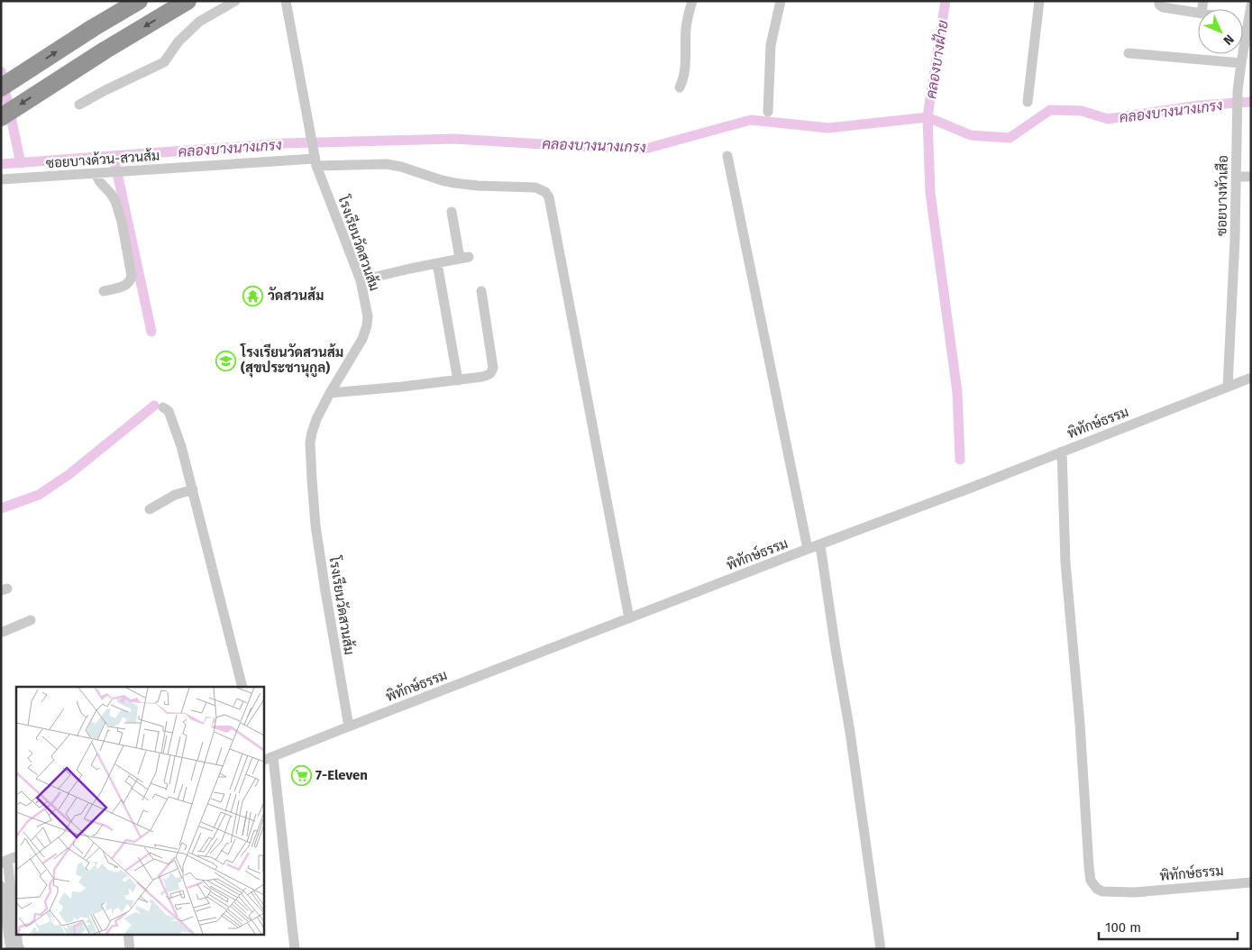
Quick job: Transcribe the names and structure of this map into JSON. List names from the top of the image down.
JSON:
{
  "streets": {
    "street": [
      "ซอยบางด้วน-สวนส้ม",
      "ซอยบางหัวเสือ",
      "โรงเรียนวัดสวนส้ม",
      "พิทักษ์ธรรม"
    ]
  },
  "crossings": [
    ["ซอยบางด้วน-สวนส้ม", "โรงเรียนวัดสวนส้ม"],
    ["ซอยบางด้วน-สวนส้ม", "พิทักษ์ธรรม"],
    ["ซอยบางหัวเสือ", "พิทักษ์ธรรม"],
    ["โรงเรียนวัดสวนส้ม", "พิทักษ์ธรรม"]
  ],
  "water": ["คลองบางฝ้าย", "คลองบางนางเกรง"],
  "places": {
    "temple": ["วัดสวนส้ม"],
    "school or university": ["โรงเรียนวัดสวนส้ม (สุขประชานุกูล)"],
    "supermarket": ["7-Eleven"]
  },
  "scale_bar": "100 m",
  "north": "bottom right"
}
